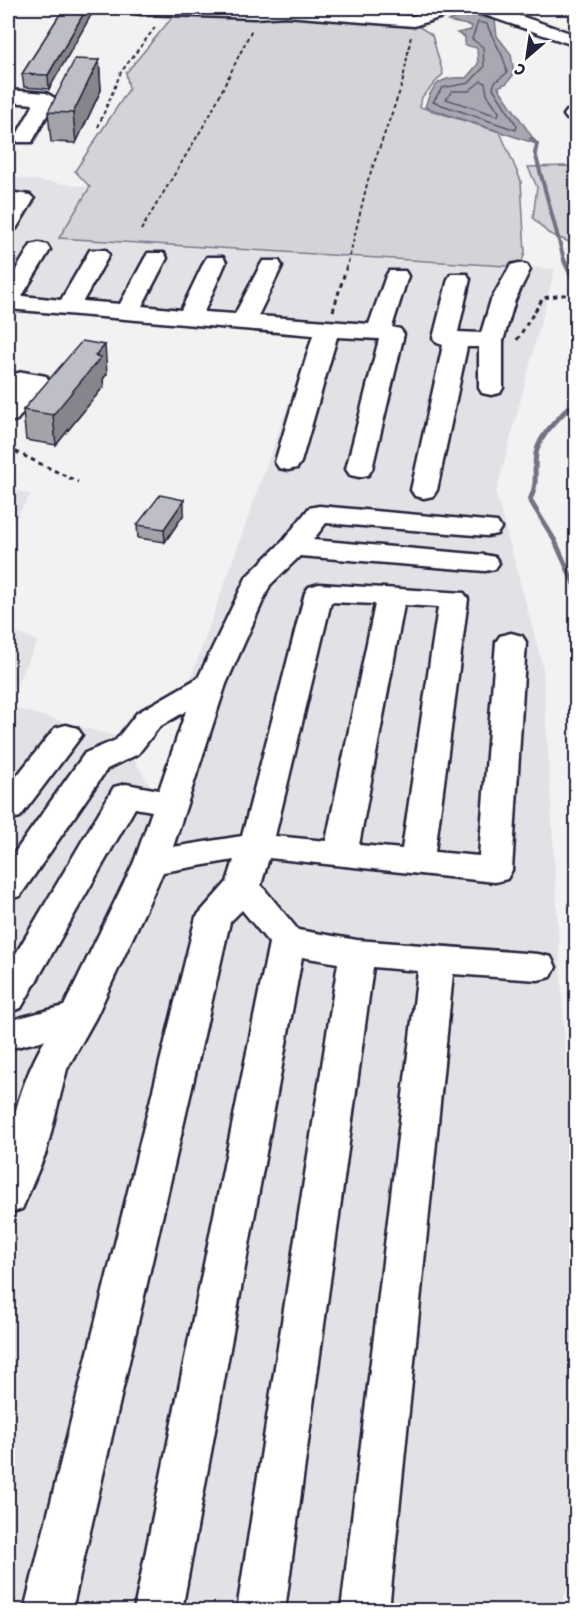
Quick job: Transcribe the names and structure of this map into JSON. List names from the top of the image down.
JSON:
{
  "north": "bottom left"
}
